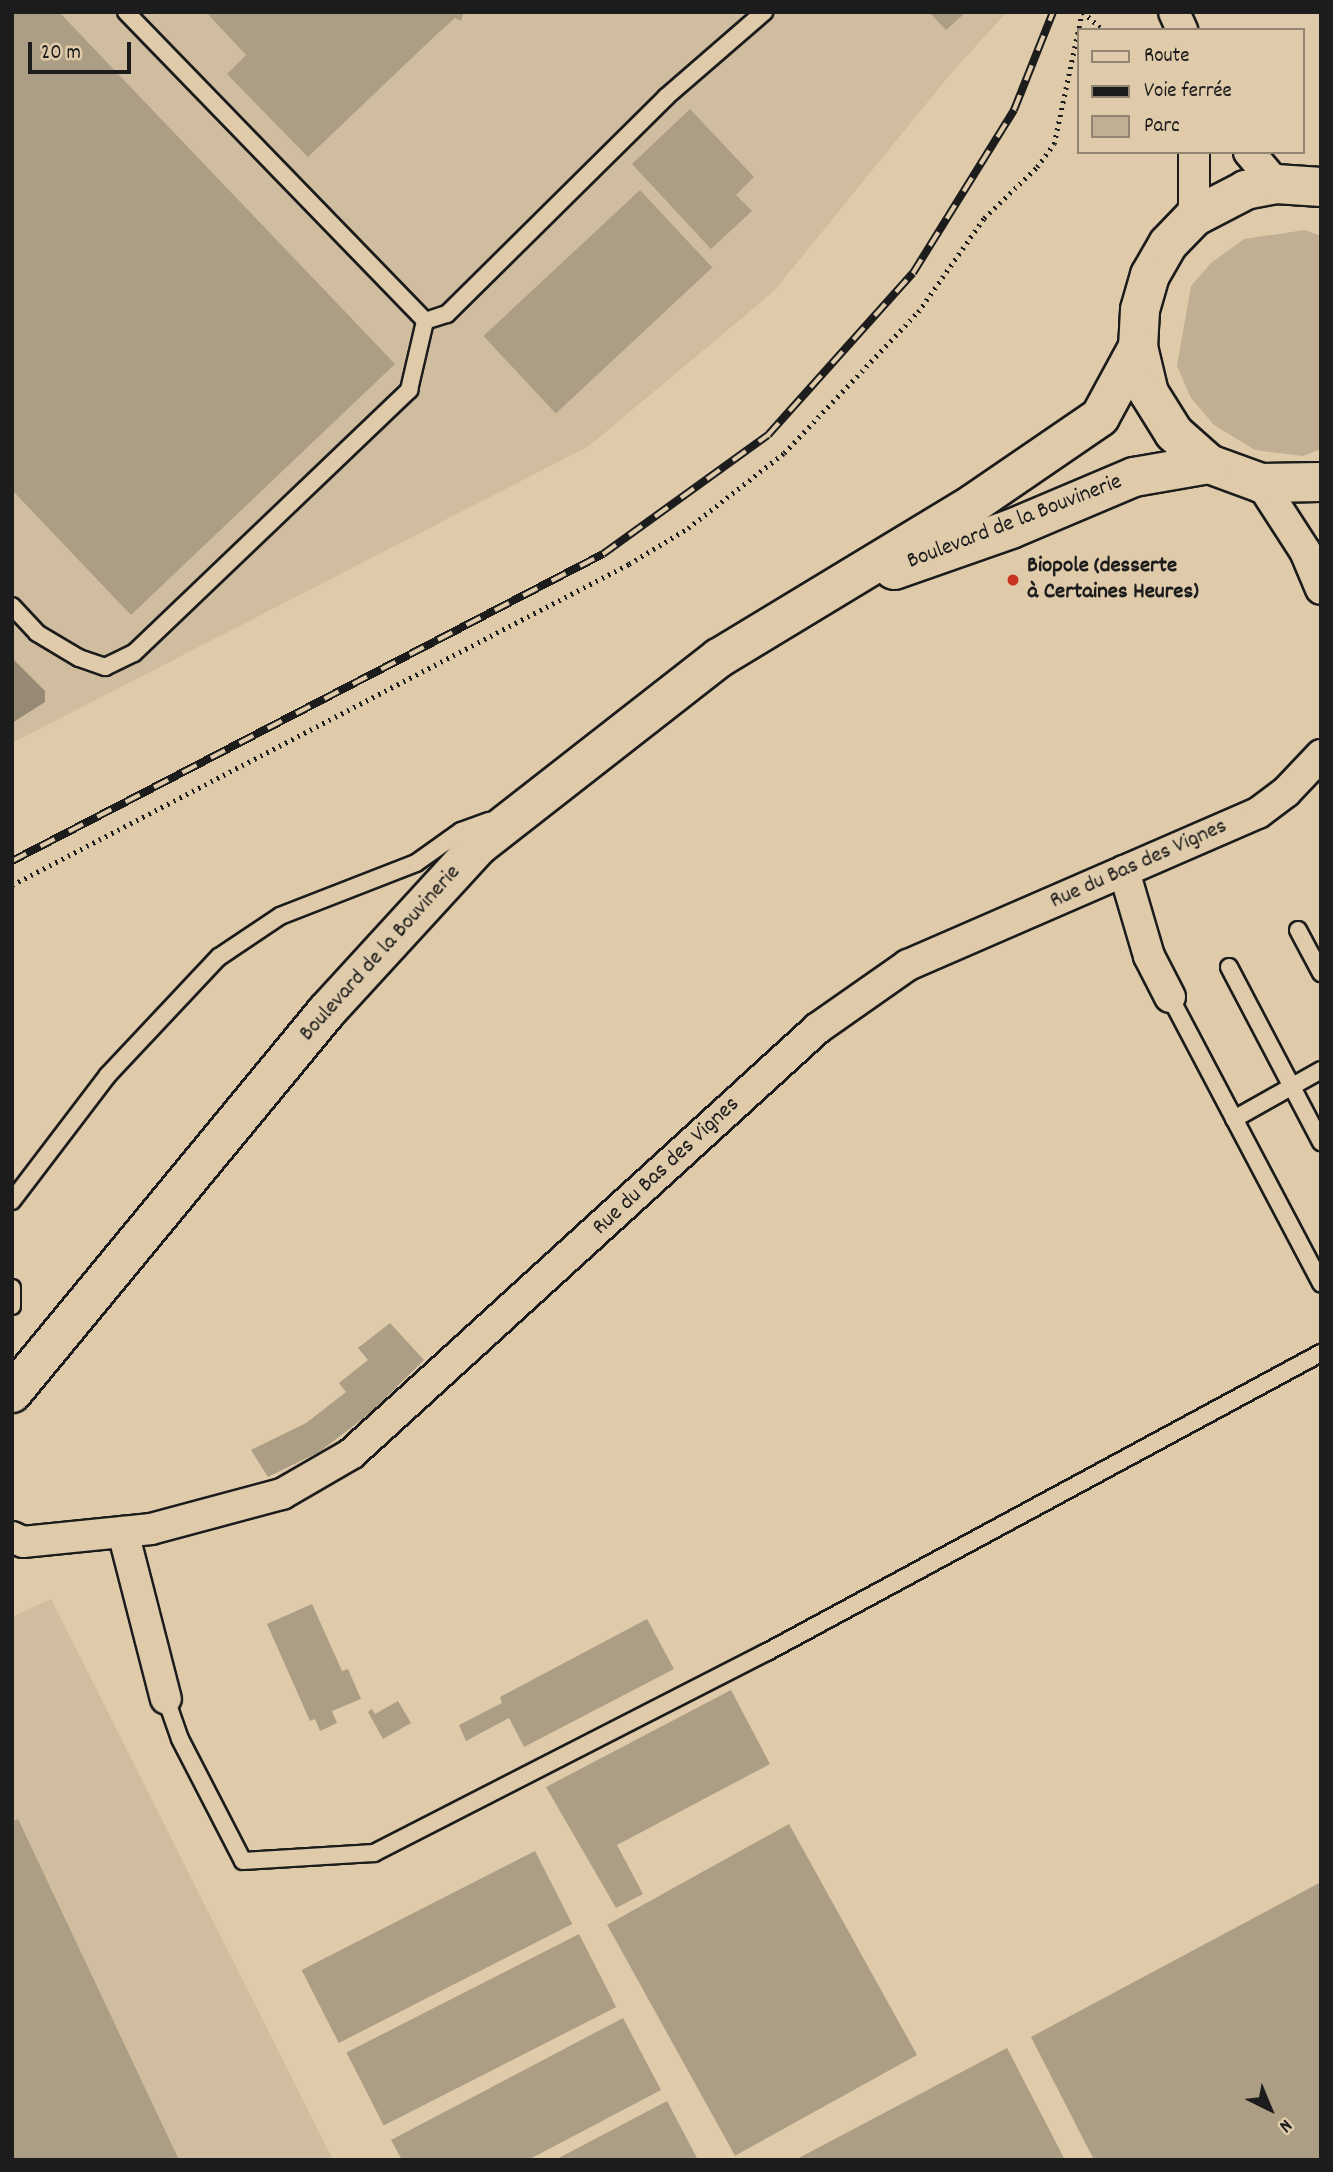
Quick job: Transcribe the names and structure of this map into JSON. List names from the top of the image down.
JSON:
{
  "streets": {
    "street": ["Boulevard de la Bouvinerie", "Rue du Bas des Vignes"]
  },
  "places": ["Biopole (desserte à Certaines Heures)"],
  "legend": ["Route", "Voie ferrée", "Parc"],
  "scale_bar": "20 m",
  "north": "bottom right"
}
